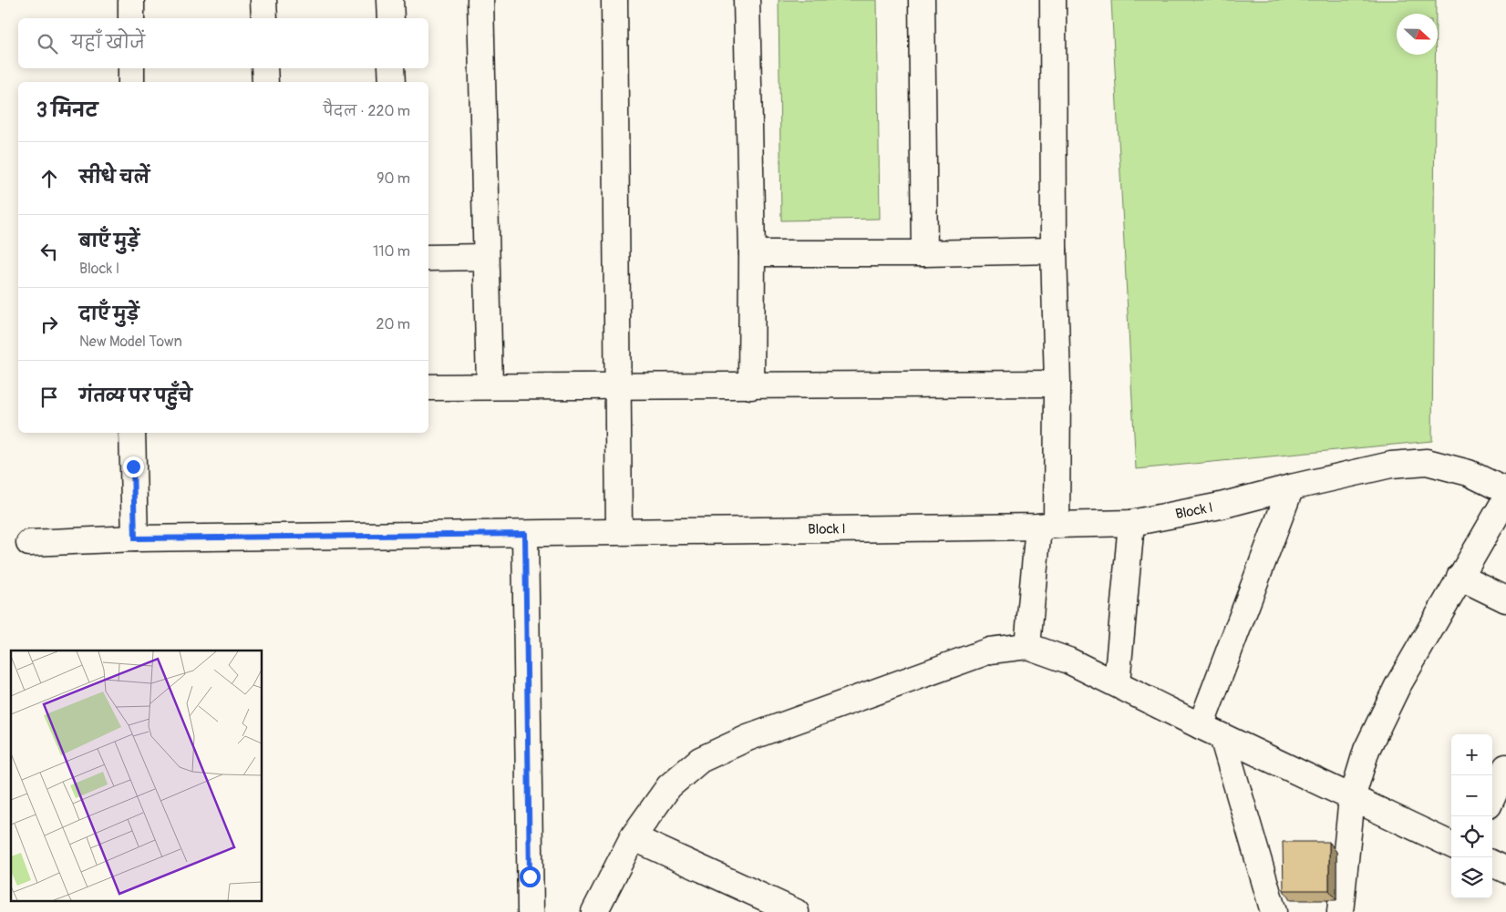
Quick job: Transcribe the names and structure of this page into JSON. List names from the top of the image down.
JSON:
{
  "streets": {
    "street": ["Block I"]
  },
  "north": "right",
  "page": {
    "search": "यहाँ खोजें",
    "heading": ["3 मिनट", "पैदल · 220 m"],
    "list": [
      ["सीधे चलें", "90 m"],
      ["बाएँ मुड़ें", "Block I", "110 m"],
      ["दाएँ मुड़ें", "New Model Town", "20 m"],
      "गंतव्य पर पहुँचे"
    ],
    "map_buttons": ["+", "−"]
  }
}
